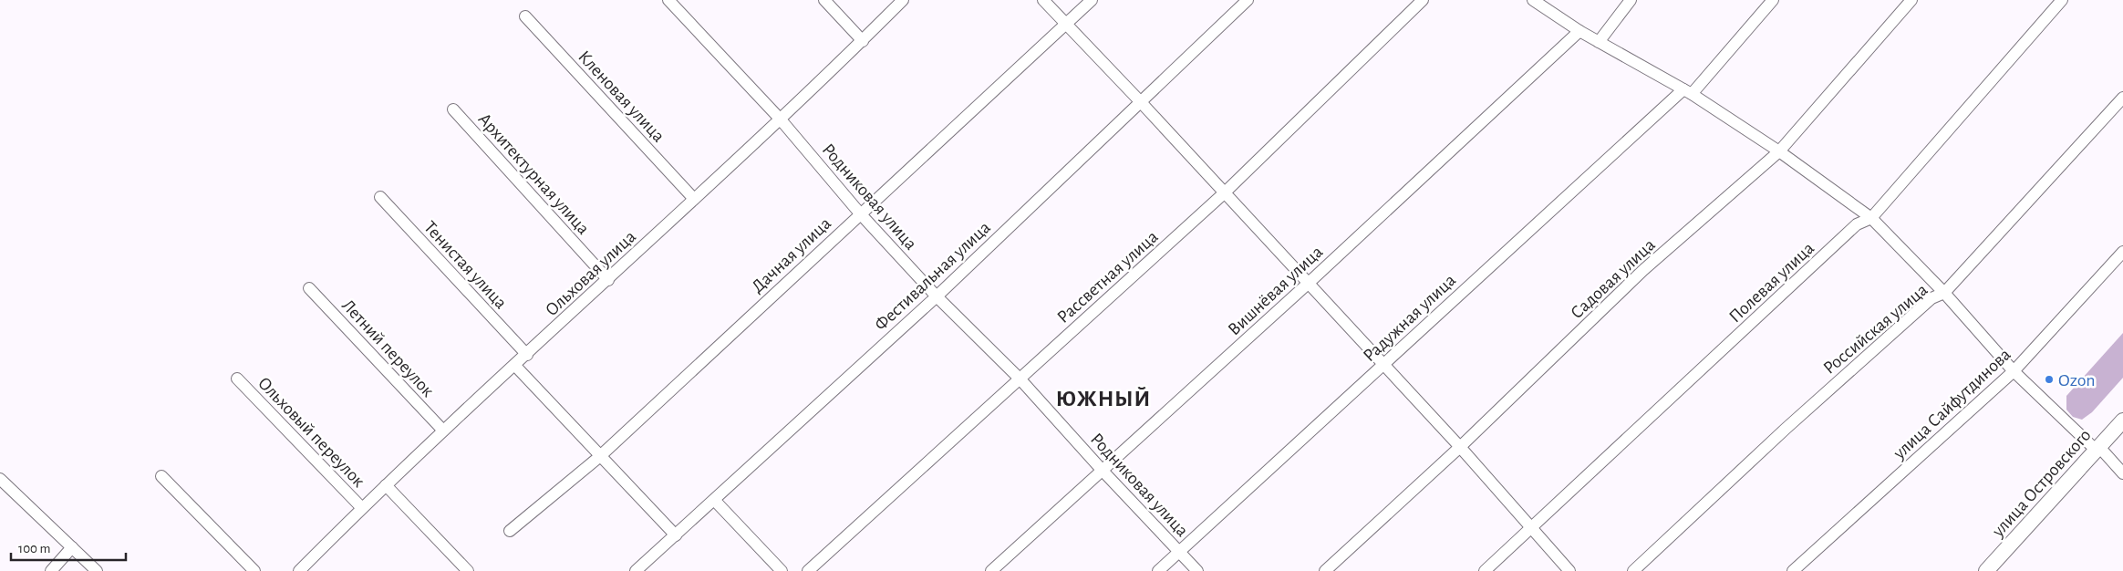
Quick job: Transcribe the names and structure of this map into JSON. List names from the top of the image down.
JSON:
{
  "streets": {
    "main road": ["улица Островского"],
    "street": [
      "Кленовая улица",
      "Архитектурная улица",
      "Родниковая улица",
      "Дачная улица",
      "Тенистая улица",
      "Ольховая улица",
      "Фестивальная улица",
      "Рассветная улица",
      "Садовая улица",
      "Полевая улица",
      "Вишнёвая улица",
      "Радужная улица",
      "Российская улица",
      "Летний переулок",
      "улица Сайфутдинова",
      "Ольховый переулок"
    ]
  },
  "crossings": [
    ["Кленовая улица", "Ольховая улица"],
    ["Архитектурная улица", "Ольховая улица"],
    ["Родниковая улица", "Дачная улица"],
    ["Родниковая улица", "Ольховая улица"],
    ["Родниковая улица", "Фестивальная улица"],
    ["Родниковая улица", "Рассветная улица"],
    ["Родниковая улица", "Вишнёвая улица"],
    ["Родниковая улица", "Радужная улица"],
    ["Тенистая улица", "Ольховая улица"],
    ["Ольховая улица", "Летний переулок"],
    ["Ольховая улица", "Ольховый переулок"]
  ],
  "districts": ["ЮЖНЫЙ"],
  "places": ["Ozon"],
  "scale_bar": "100 m"
}
